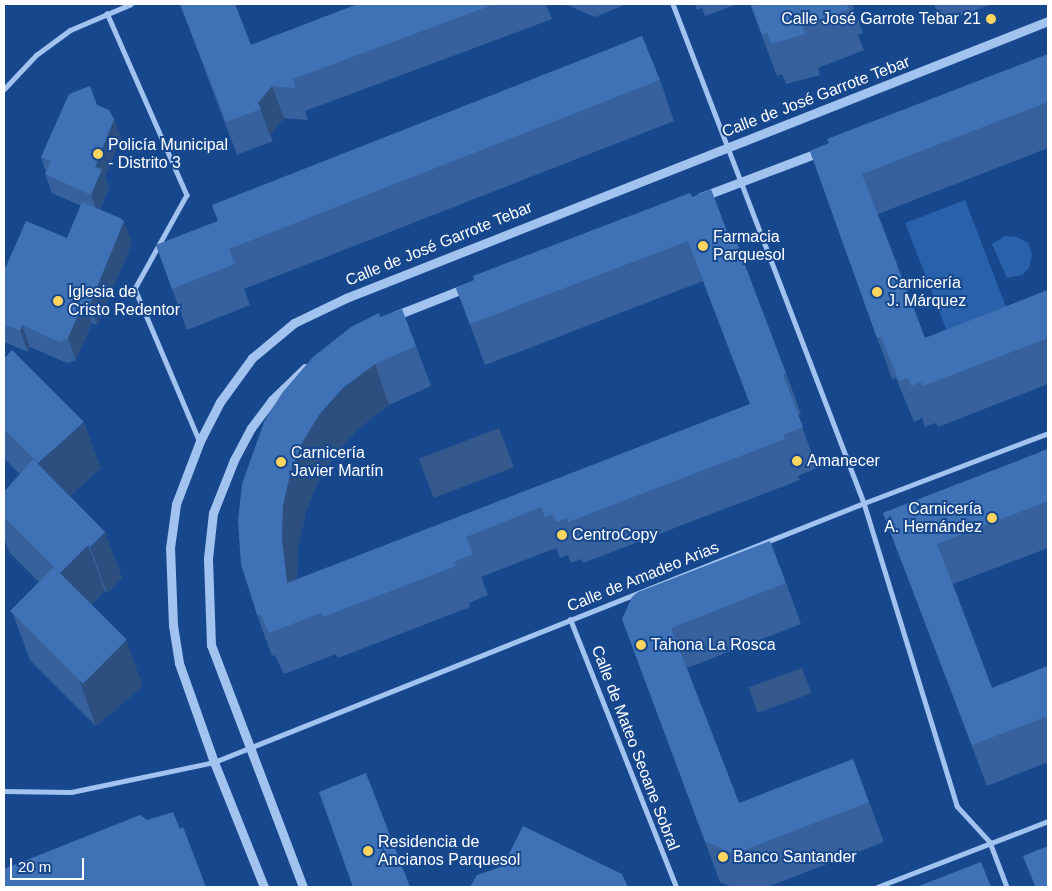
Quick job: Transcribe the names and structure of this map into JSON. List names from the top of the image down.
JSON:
{
  "streets": {
    "street": ["Calle de José Garrote Tebar", "Calle de Amadeo Arias", "Calle de Mateo Seoane Sobral"]
  },
  "crossings": [
    ["Calle de José Garrote Tebar", "Calle de Amadeo Arias"],
    ["Calle de Amadeo Arias", "Calle de Mateo Seoane Sobral"]
  ],
  "places": [
    "Calle José Garrote Tebar 21",
    "Policía Municipal - Distrito 3",
    "Farmacia Parquesol",
    "Carnicería J. Márquez",
    "Iglesia de Cristo Redentor",
    "Amanecer",
    "Carnicería Javier Martín",
    "Carnicería A. Hernández",
    "CentroCopy",
    "Tahona La Rosca",
    "Residencia de Ancianos Parquesol",
    "Banco Santander"
  ],
  "scale_bar": "20 m"
}
